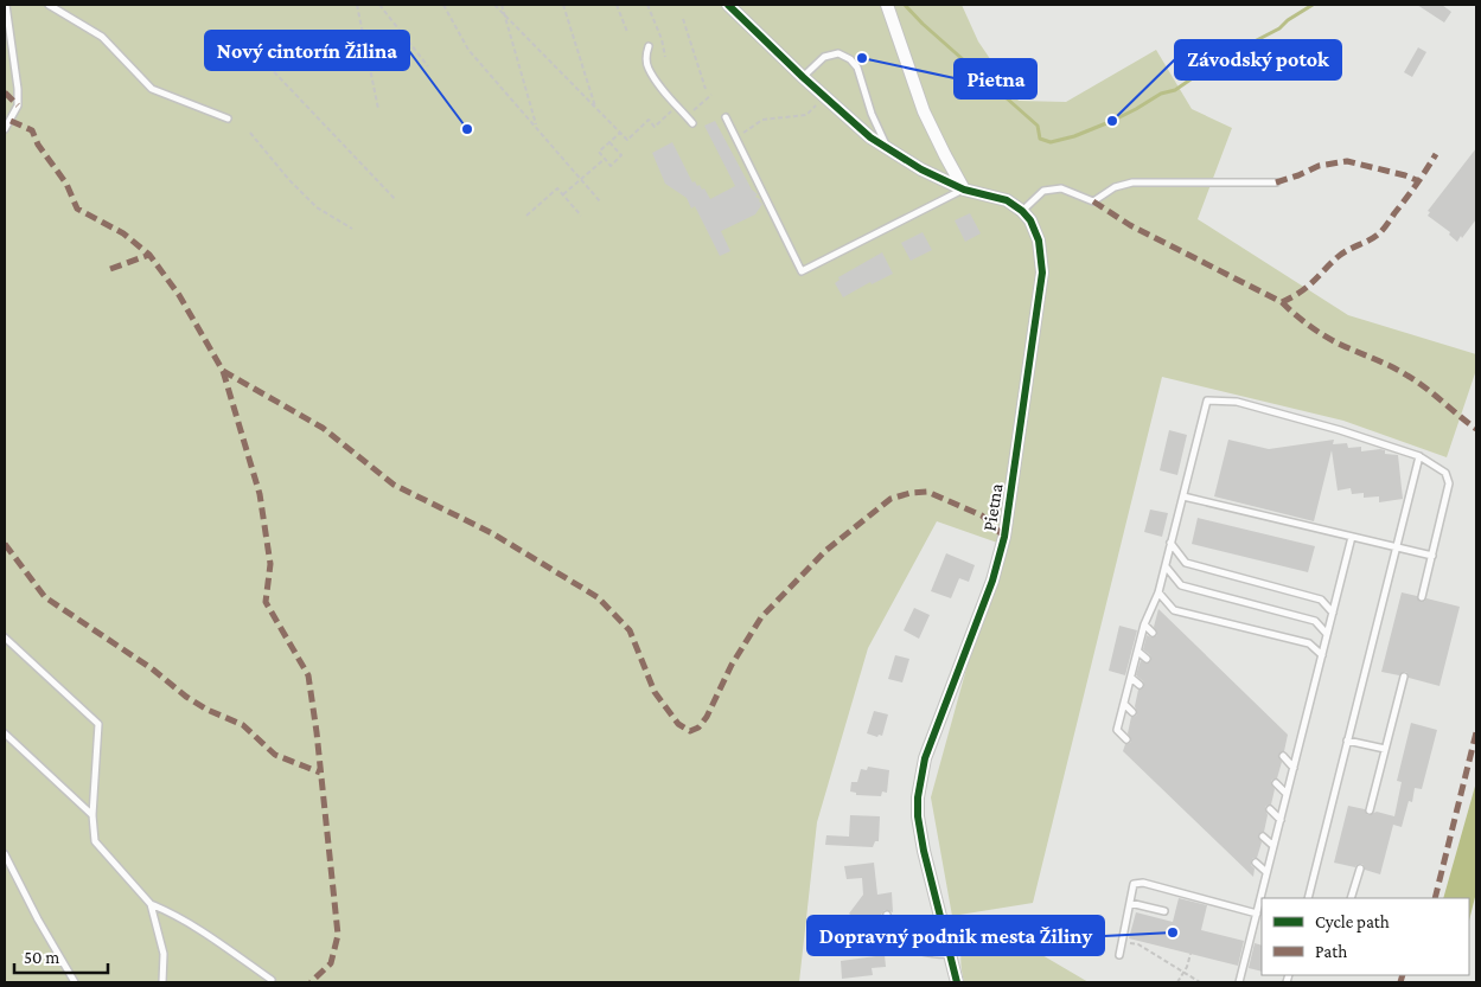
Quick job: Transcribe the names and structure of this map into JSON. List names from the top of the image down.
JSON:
{
  "streets": {
    "street": ["Pietna"]
  },
  "places": [
    "Pietna",
    "Závodský potok",
    "Nový cintorín Žilina",
    "Dopravný podnik mesta Žiliny"
  ],
  "legend": ["Cycle path", "Path"],
  "scale_bar": "50 m"
}
